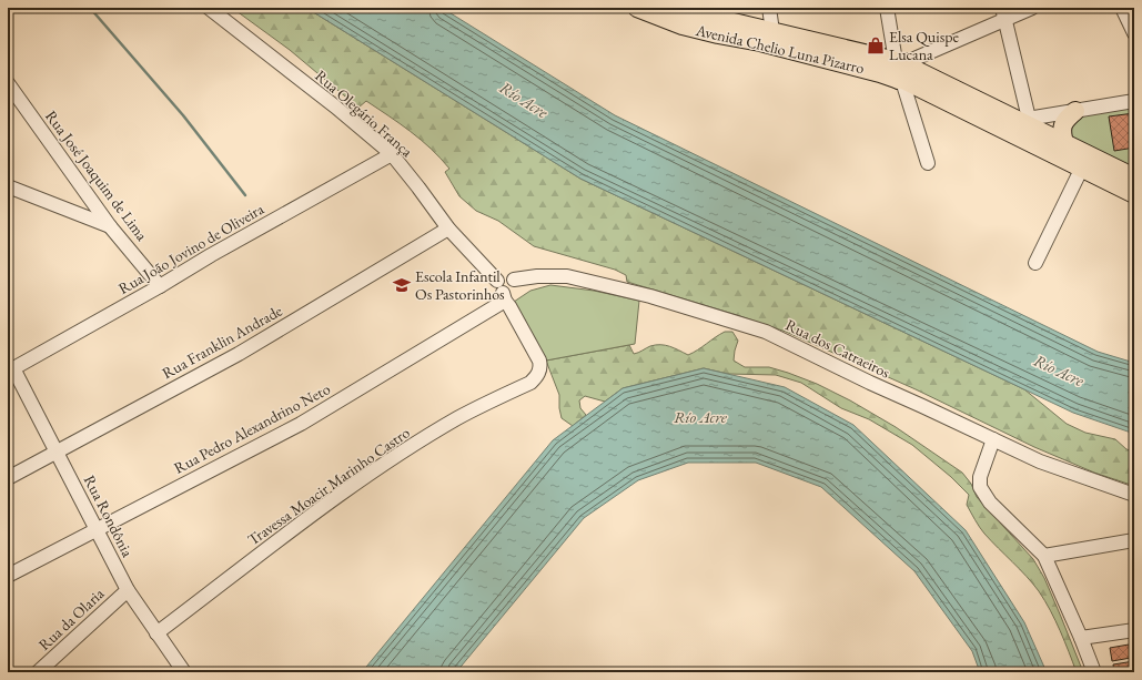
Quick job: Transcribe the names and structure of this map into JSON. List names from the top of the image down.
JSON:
{
  "streets": {
    "main road": ["Avenida Chelio Luna Pizarro"],
    "street": [
      "Rua Olegário França",
      "Rua José Joaquim de Lima",
      "Rua João Jovino de Oliveira",
      "Rua Franklin Andrade",
      "Rua dos Catraeiros",
      "Rua Pedro Alexandrino Neto",
      "Travessa Moacir Marinho Castro",
      "Rua Rondônia",
      "Rua da Olaria"
    ]
  },
  "crossings": [
    ["Rua Olegário França", "Rua João Jovino de Oliveira"],
    ["Rua Olegário França", "Rua Franklin Andrade"],
    ["Rua Olegário França", "Rua dos Catraeiros"],
    ["Rua Olegário França", "Rua Pedro Alexandrino Neto"],
    ["Rua Olegário França", "Travessa Moacir Marinho Castro"],
    ["Rua José Joaquim de Lima", "Rua João Jovino de Oliveira"],
    ["Rua João Jovino de Oliveira", "Rua Rondônia"],
    ["Rua Franklin Andrade", "Rua Rondônia"],
    ["Rua dos Catraeiros", "Rua Pedro Alexandrino Neto"],
    ["Rua dos Catraeiros", "Travessa Moacir Marinho Castro"],
    ["Rua Pedro Alexandrino Neto", "Travessa Moacir Marinho Castro"],
    ["Rua Pedro Alexandrino Neto", "Rua Rondônia"],
    ["Travessa Moacir Marinho Castro", "Rua Rondônia"],
    ["Rua Rondônia", "Rua da Olaria"]
  ],
  "water": ["Río Acre"],
  "places": {
    "shop": ["Elsa Quispe Lucana"],
    "school or university": ["Escola Infantil Os Pastorinhos"]
  }
}
